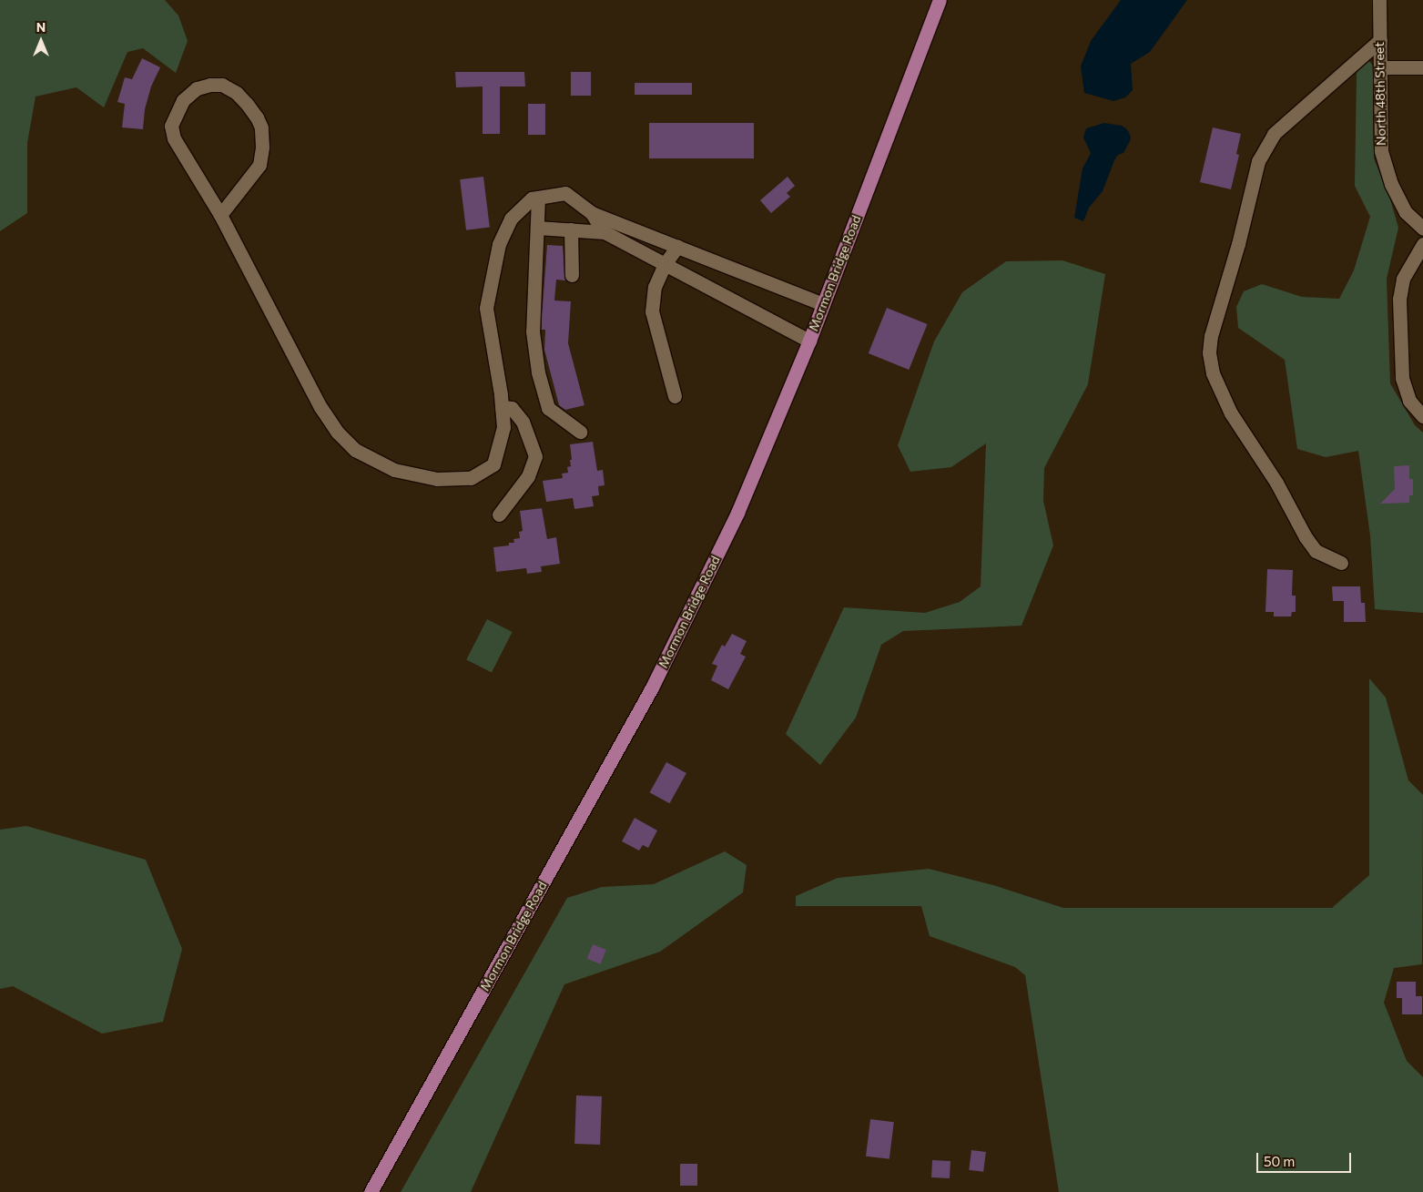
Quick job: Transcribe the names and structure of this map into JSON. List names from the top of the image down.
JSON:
{
  "streets": {
    "main road": ["Mormon Bridge Road"],
    "street": ["North 48th Street"]
  },
  "scale_bar": "50 m",
  "north": "top"
}
